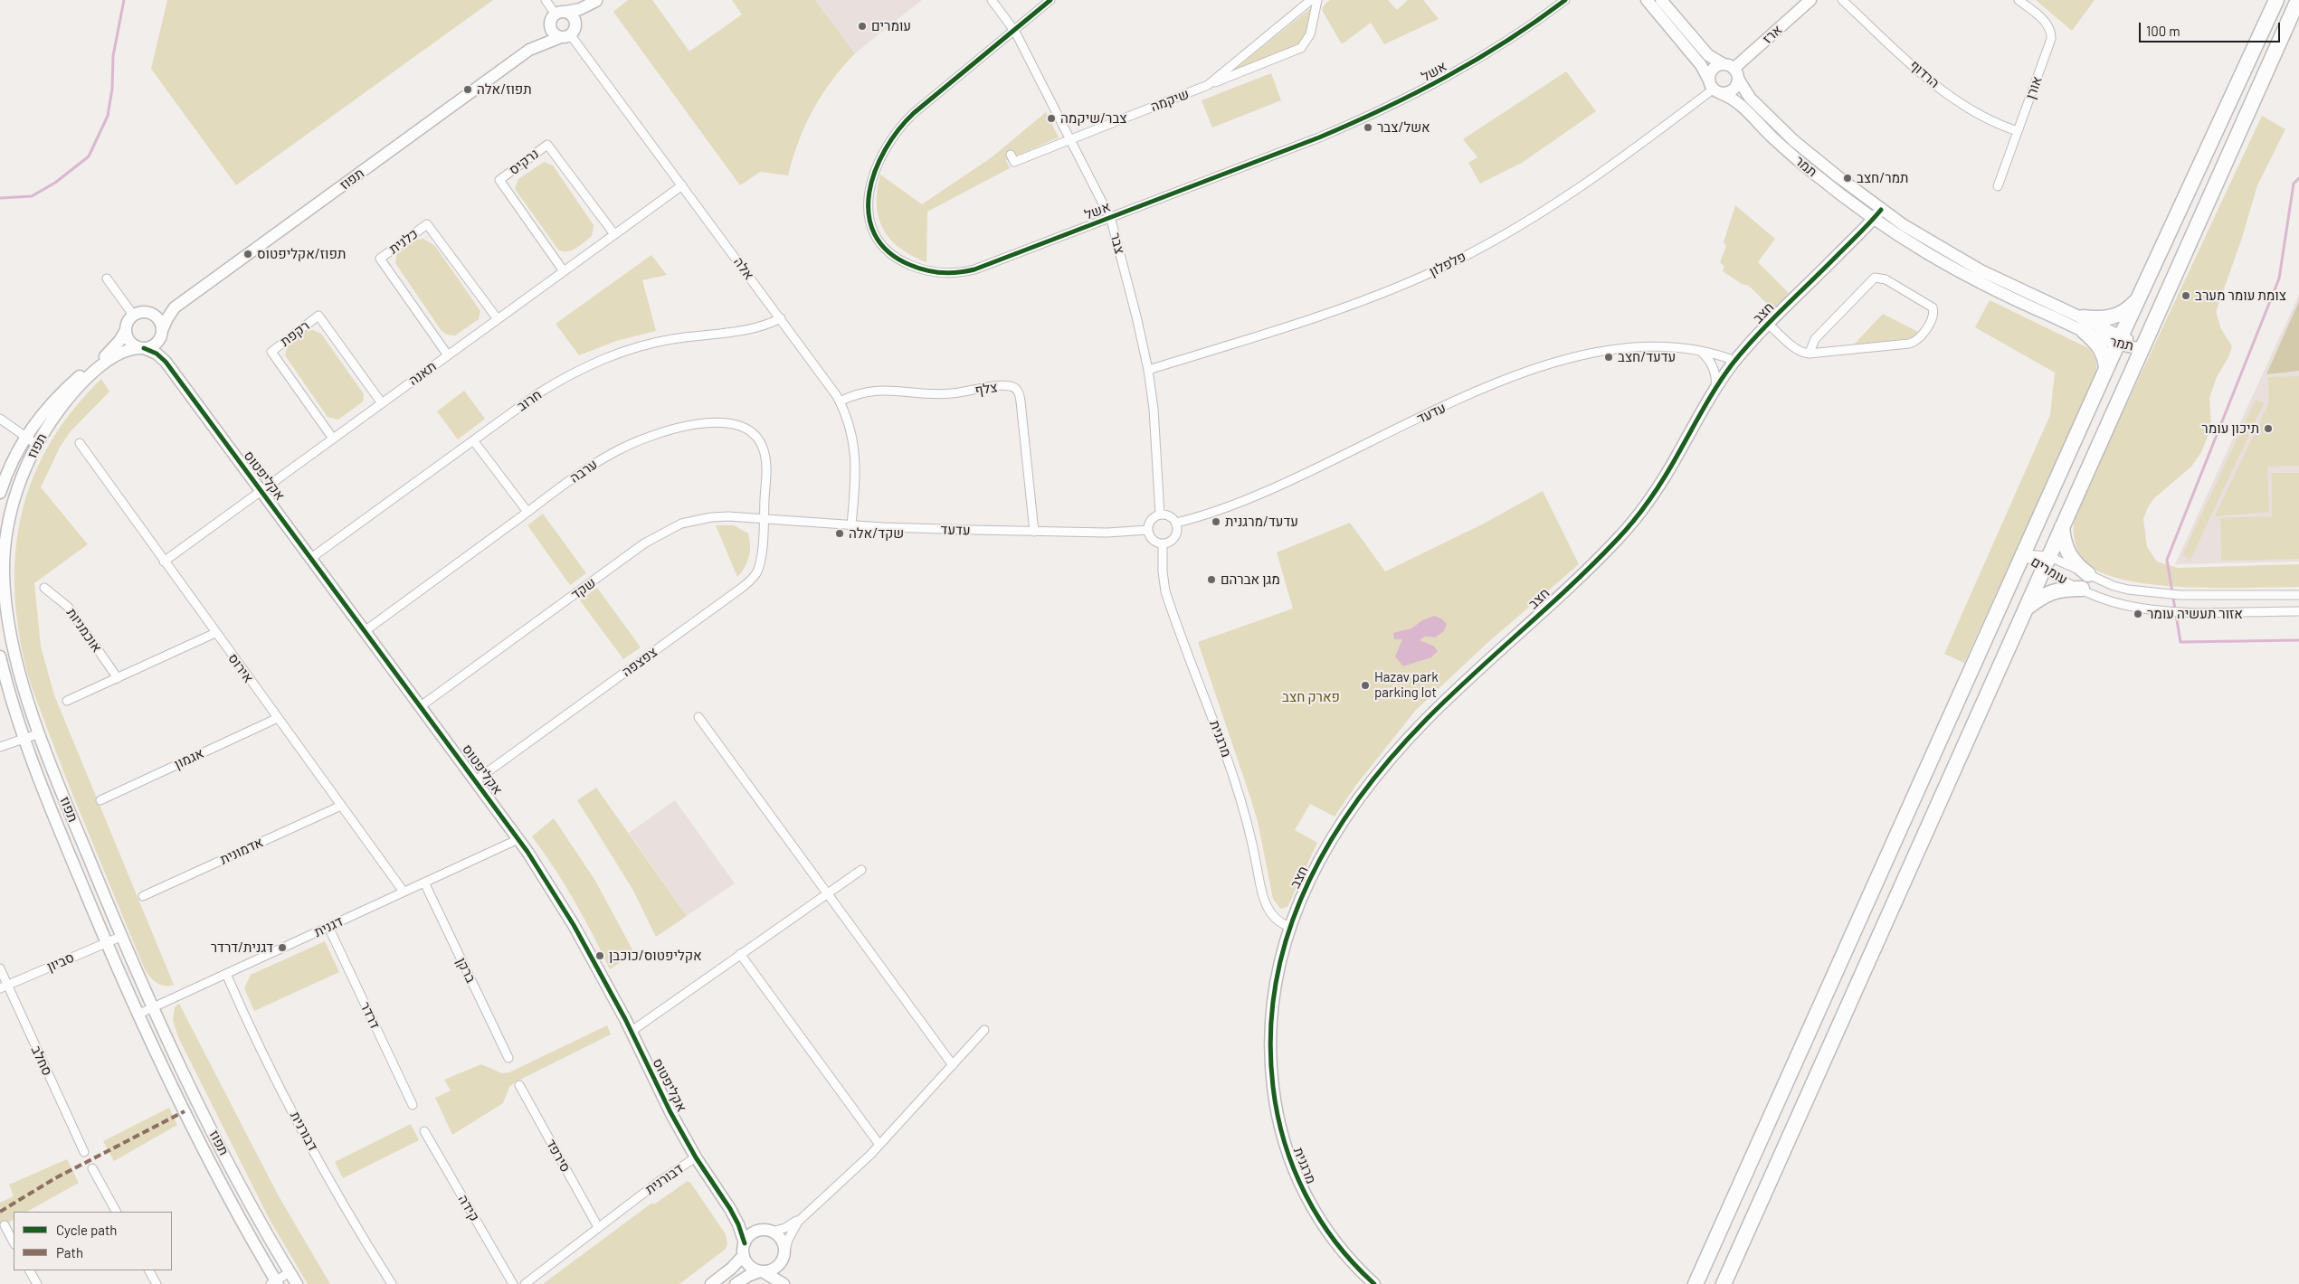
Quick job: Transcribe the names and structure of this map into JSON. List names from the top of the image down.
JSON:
{
  "streets": {
    "street": [
      "ארז",
      "אשל",
      "הרדוף",
      "אורן",
      "שיקמה",
      "נרקיס",
      "תמר",
      "תפוז",
      "כלנית",
      "צבר",
      "פלפלון",
      "אלה",
      "חצב",
      "רקפת",
      "תאנה",
      "צלף",
      "חרוב",
      "עדעד",
      "ערבה",
      "אקליפטוס",
      "עומרים",
      "שקד",
      "אוכמניות",
      "צפצפה",
      "אירוס",
      "מרגנית",
      "אגמון",
      "אדמונית",
      "דגנית",
      "סביון",
      "ברקן",
      "דרדר",
      "סחלב",
      "דבורנית",
      "סירפד",
      "קידה"
    ]
  },
  "crossings": [
    ["ארז", "תמר"],
    ["אשל", "צבר"],
    ["הרדוף", "אורן"],
    ["שיקמה", "צבר"],
    ["נרקיס", "תאנה"],
    ["תמר", "פלפלון"],
    ["תמר", "חצב"],
    ["תפוז", "אלה"],
    ["תפוז", "אקליפטוס"],
    ["תפוז", "דגנית"],
    ["תפוז", "סביון"],
    ["כלנית", "תאנה"],
    ["צבר", "פלפלון"],
    ["צבר", "עדעד"],
    ["צבר", "מרגנית"],
    ["אלה", "תאנה"],
    ["אלה", "צלף"],
    ["אלה", "חרוב"],
    ["אלה", "עדעד"],
    ["חצב", "עדעד"],
    ["חצב", "מרגנית"],
    ["רקפת", "תאנה"],
    ["תאנה", "אקליפטוס"],
    ["תאנה", "אירוס"],
    ["צלף", "עדעד"],
    ["חרוב", "אקליפטוס"],
    ["עדעד", "ערבה"],
    ["עדעד", "שקד"],
    ["עדעד", "צפצפה"],
    ["עדעד", "מרגנית"],
    ["ערבה", "אקליפטוס"],
    ["ערבה", "שקד"],
    ["ערבה", "צפצפה"],
    ["אקליפטוס", "שקד"],
    ["אקליפטוס", "צפצפה"],
    ["אקליפטוס", "דגנית"],
    ["אקליפטוס", "דבורנית"],
    ["שקד", "צפצפה"],
    ["אירוס", "אגמון"],
    ["אירוס", "אדמונית"],
    ["אירוס", "דגנית"],
    ["דגנית", "ברקן"],
    ["דגנית", "דרדר"],
    ["דגנית", "דבורנית"],
    ["סביון", "סחלב"],
    ["דבורנית", "סירפד"]
  ],
  "parks": ["פארק חצב"],
  "places": [
    "עומרים",
    "תפוז/אלה",
    "צבר/שיקמה",
    "אשל/צבר",
    "תמר/חצב",
    "תפוז/אקליפטוס",
    "צומת עומר מערב",
    "עדעד/חצב",
    "תיכון עומר",
    "עדעד/מרגנית",
    "שקד/אלה",
    "מגן אברהם",
    "אזור תעשיה עומר",
    "Hazav park parking lot",
    "דגנית/דרדר",
    "אקליפטוס/כוכבן"
  ],
  "legend": ["Cycle path", "Path"],
  "scale_bar": "100 m"
}
